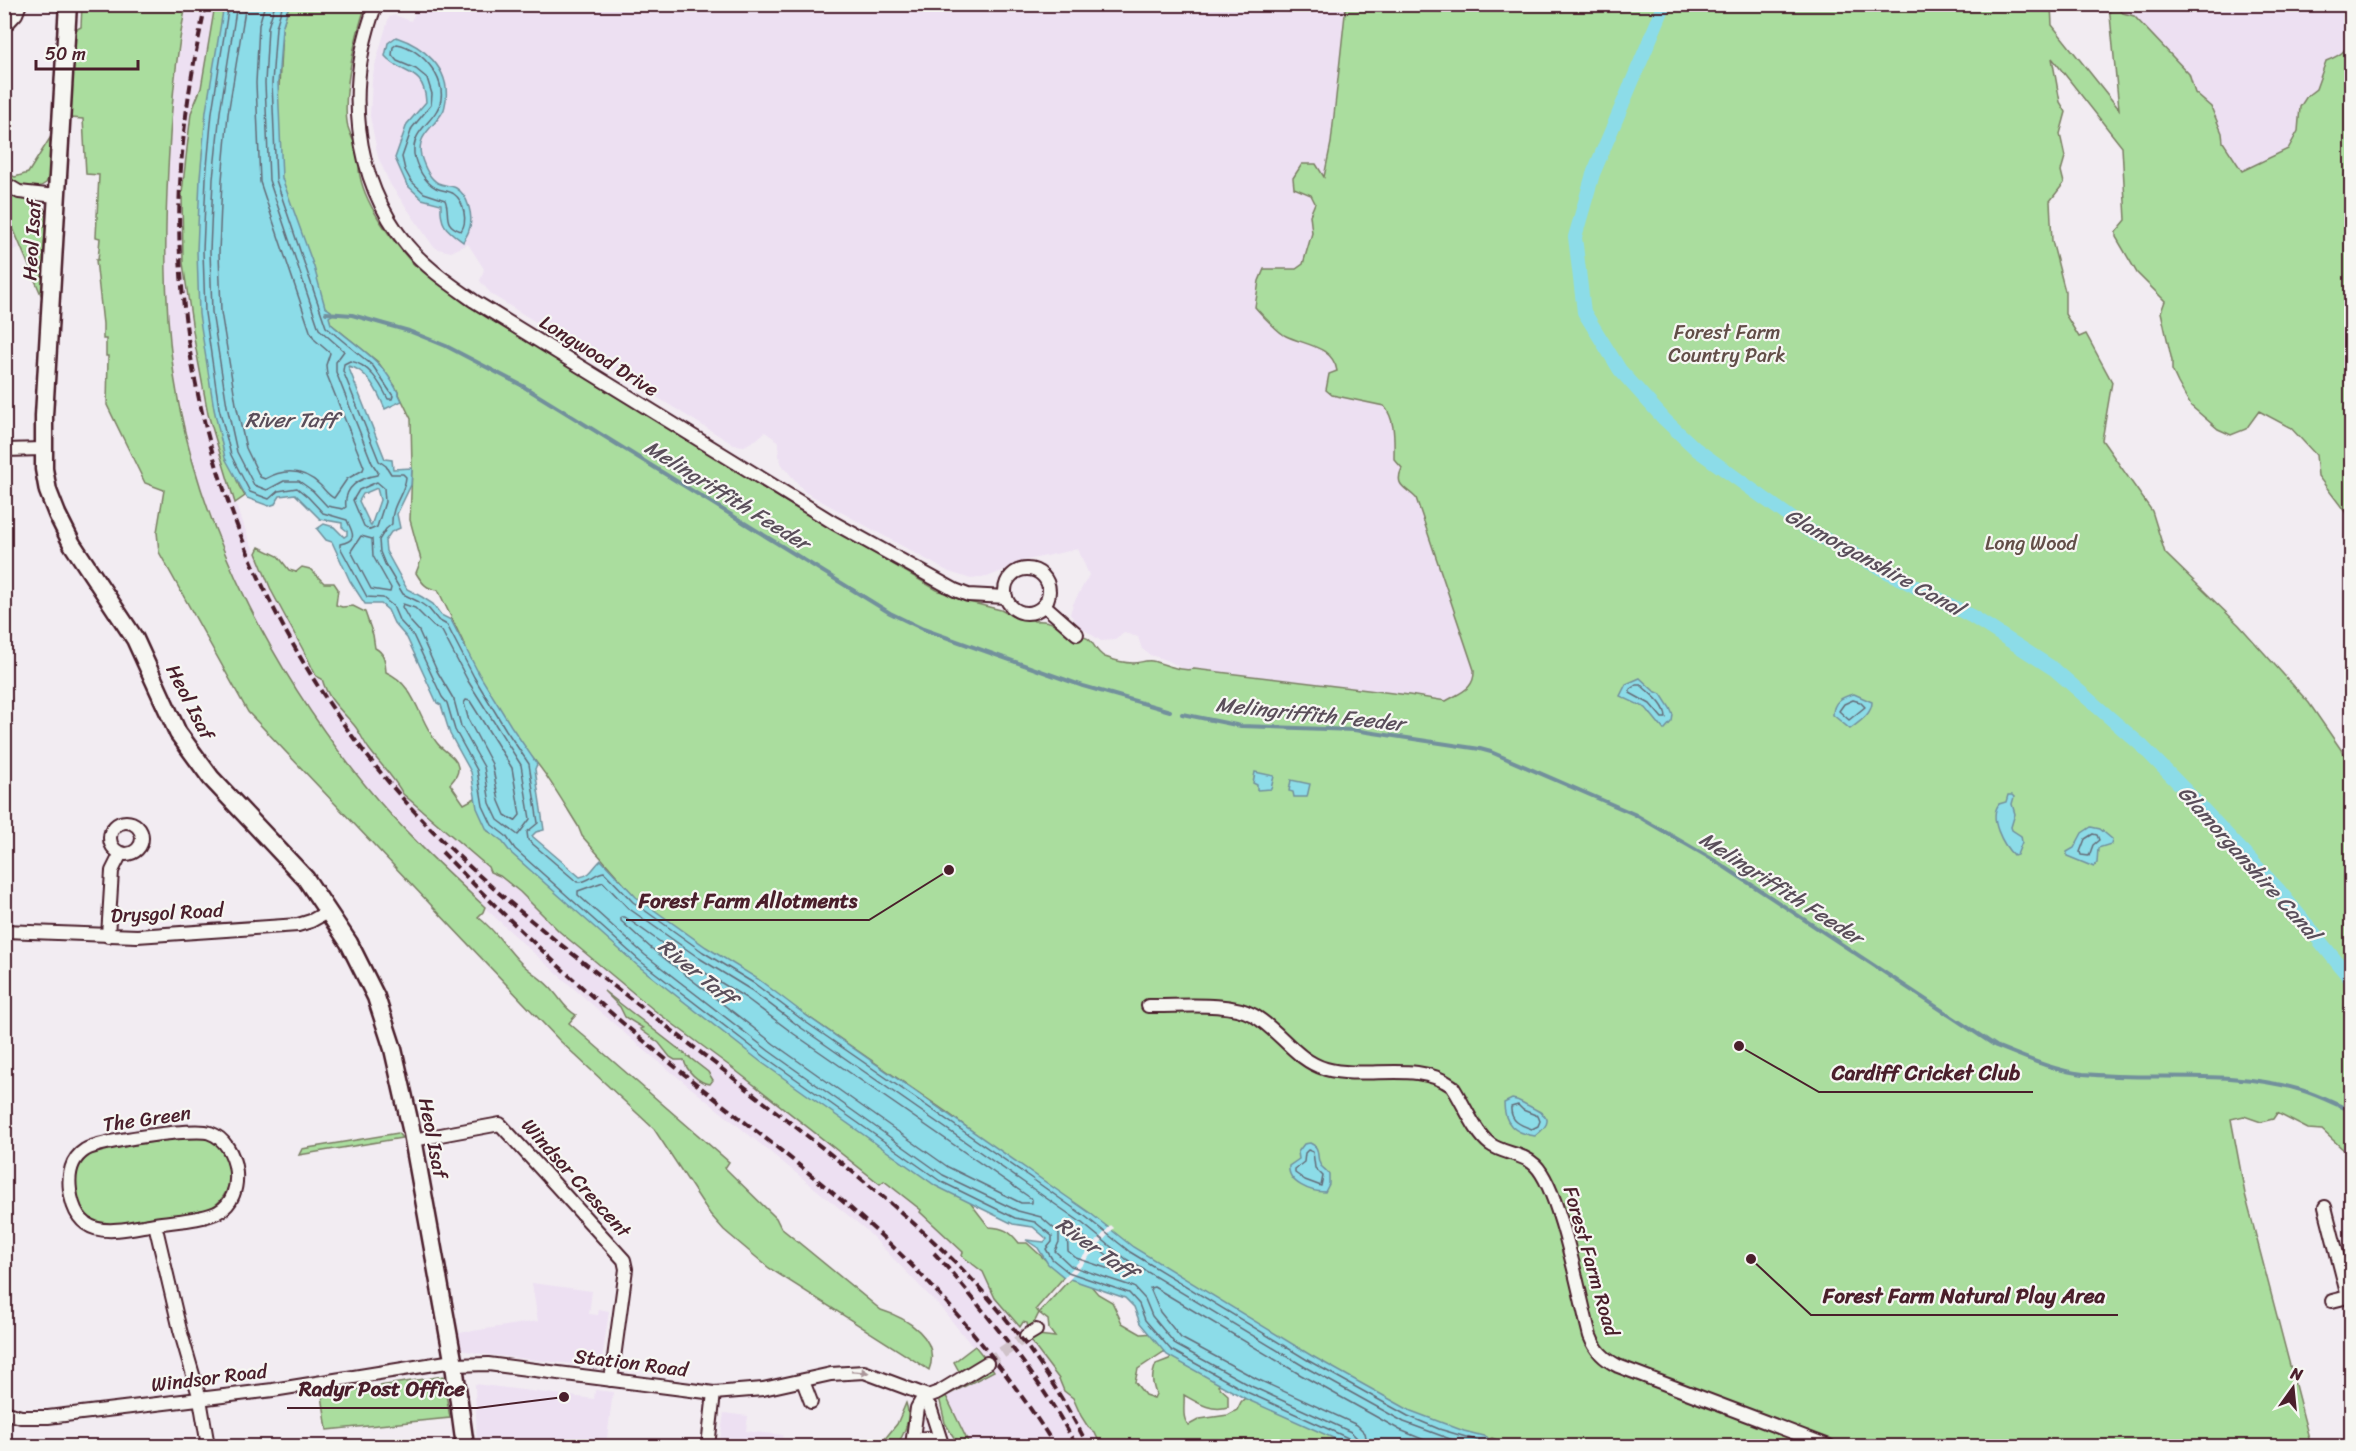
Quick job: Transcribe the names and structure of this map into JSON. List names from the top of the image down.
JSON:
{
  "streets": {
    "main road": ["Heol Isaf"],
    "street": [
      "Longwood Drive",
      "Drysgol Road",
      "The Green",
      "Windsor Crescent",
      "Forest Farm Road",
      "Station Road",
      "Windsor Road"
    ]
  },
  "crossings": [
    ["Heol Isaf", "Drysgol Road"],
    ["Heol Isaf", "Windsor Crescent"],
    ["Heol Isaf", "Station Road"],
    ["Heol Isaf", "Windsor Road"],
    ["Windsor Crescent", "Station Road"],
    ["Station Road", "Windsor Road"]
  ],
  "water": ["River Taff", "Melingriffith Feeder", "Glamorganshire Canal"],
  "parks": ["Forest Farm Country Park", "Long Wood"],
  "places": [
    "Forest Farm Allotments",
    "Cardiff Cricket Club",
    "Forest Farm Natural Play Area",
    "Radyr Post Office"
  ],
  "scale_bar": "50 m",
  "north": "top"
}
